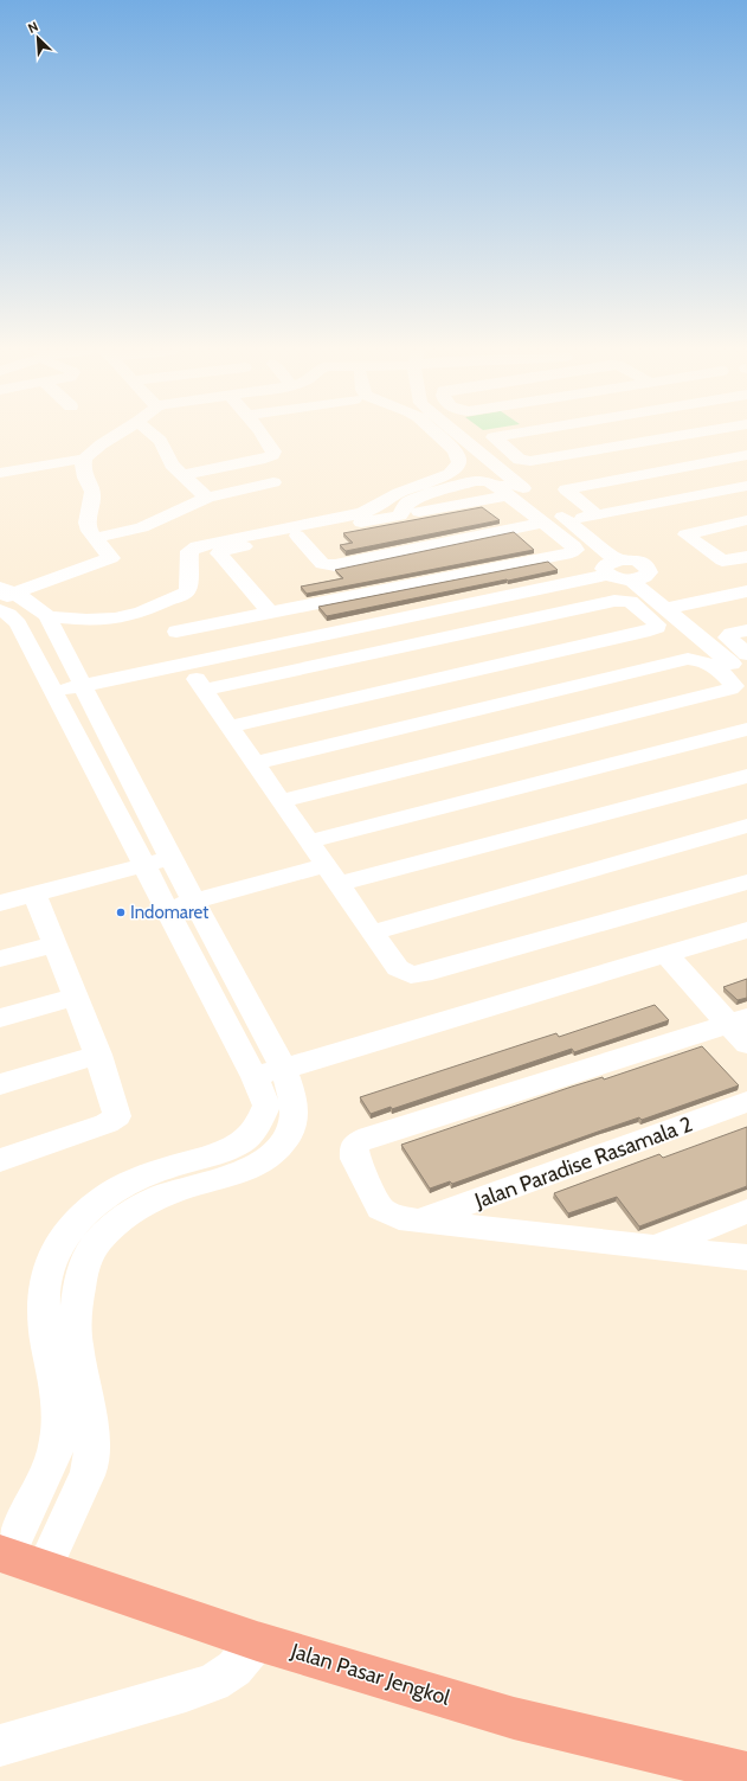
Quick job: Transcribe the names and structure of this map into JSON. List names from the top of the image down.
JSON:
{
  "streets": {
    "main road": ["Jalan Pasar Jengkol"],
    "street": ["Jalan Paradise Rasamala 2"]
  },
  "places": ["Indomaret"],
  "north": "top left"
}
